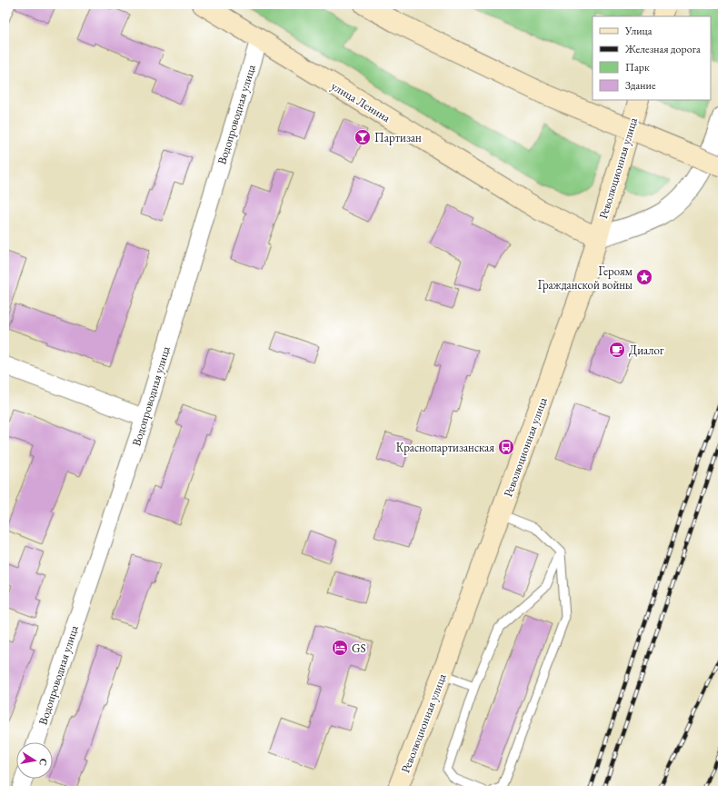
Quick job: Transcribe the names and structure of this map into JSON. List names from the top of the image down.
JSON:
{
  "streets": {
    "main road": ["улица Ленина", "Революционная улица"],
    "street": ["Водопроводная улица"]
  },
  "crossings": [
    ["улица Ленина", "Водопроводная улица"],
    ["улица Ленина", "Революционная улица"]
  ],
  "places": {
    "bar": ["Партизан"],
    "place": ["Героям Гражданской войны"],
    "cafe": ["Диалог"],
    "bus stop": ["Краснопартизанская"],
    "hotel": ["GS"]
  },
  "legend": [
    "Улица",
    "Железная дорога",
    "Парк",
    "Здание"
  ],
  "north": "right"
}
